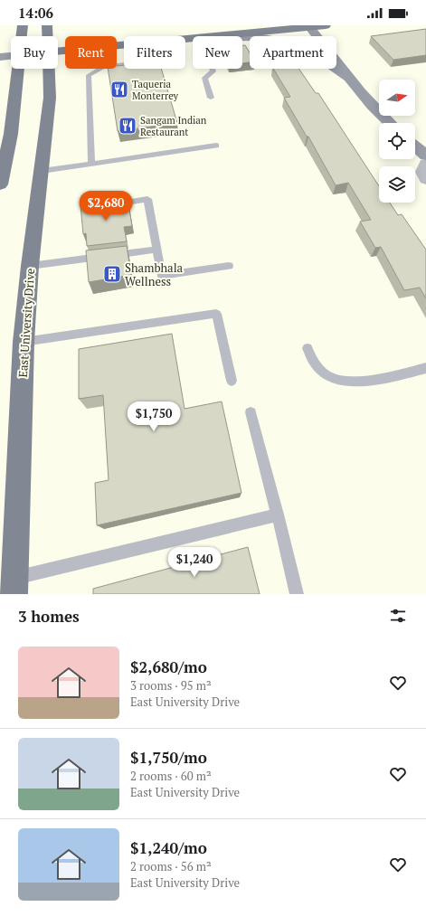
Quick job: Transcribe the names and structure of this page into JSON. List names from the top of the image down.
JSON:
{
  "streets": {
    "main road": ["East University Drive"]
  },
  "places": {
    "restaurant": ["Taqueria Monterrey", "Sangam Indian Restaurant"],
    "building": ["Shambhala Wellness"]
  },
  "north": "right",
  "page": {
    "status": "14:06",
    "chip": [
      "Buy",
      "Rent",
      "Filters",
      "New",
      "Apartment"
    ],
    "price": ["$2,680", "$1,750", "$1,240"],
    "heading": "3 homes",
    "list": [
      {
        "name": "$2,680/mo",
        "note": "3 rooms · 95 m² · East University Drive"
      },
      {
        "name": "$1,750/mo",
        "note": "2 rooms · 60 m² · East University Drive"
      },
      {
        "name": "$1,240/mo",
        "note": "2 rooms · 56 m² · East University Drive"
      }
    ]
  }
}
